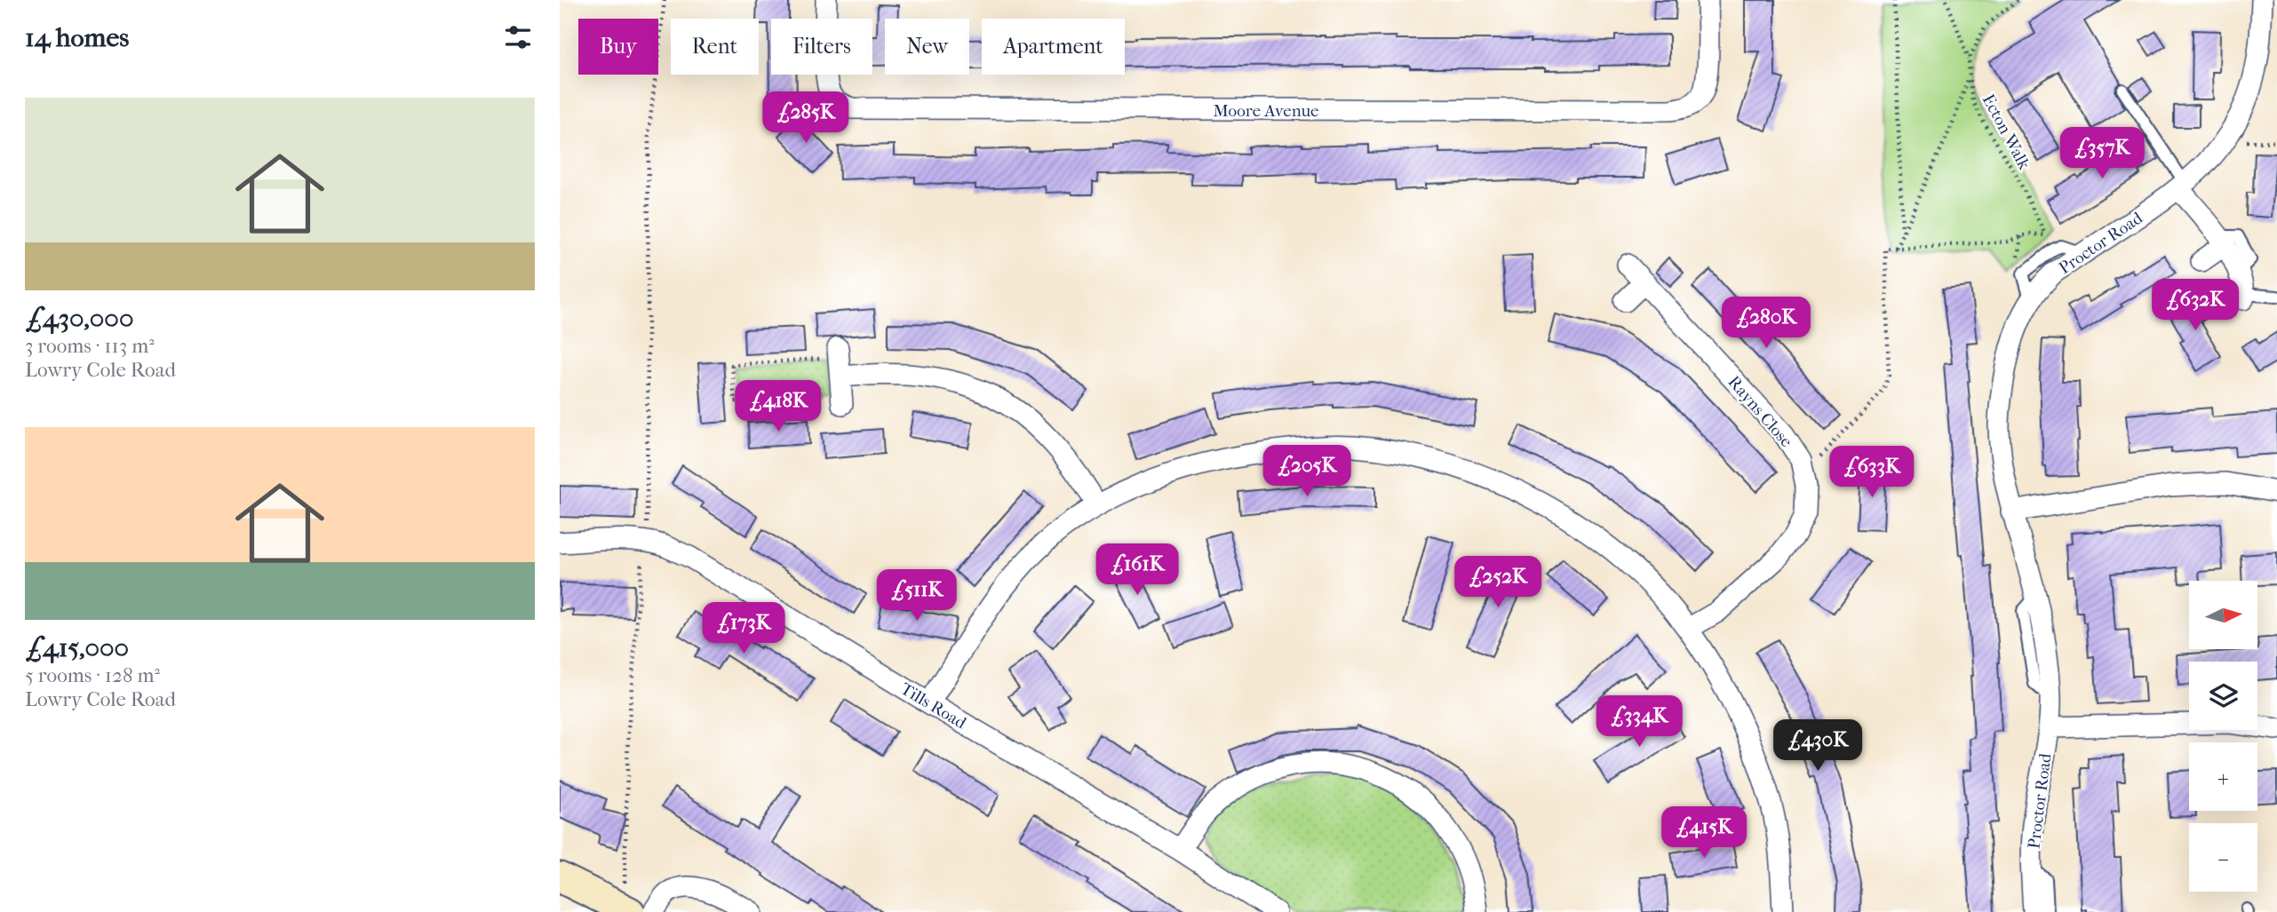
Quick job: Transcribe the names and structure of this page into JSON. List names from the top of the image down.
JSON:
{
  "streets": {
    "street": [
      "Moore Avenue",
      "Proctor Road",
      "Rayns Close",
      "Tills Road"
    ],
    "path": ["Ecton Walk"]
  },
  "north": "right",
  "page": {
    "heading": "14 homes",
    "chip": [
      "Buy",
      "Rent",
      "Filters",
      "New",
      "Apartment"
    ],
    "list": [
      {
        "name": "£430,000",
        "note": "3 rooms · 113 m² · Lowry Cole Road"
      },
      {
        "name": "£415,000",
        "note": "5 rooms · 128 m² · Lowry Cole Road"
      }
    ],
    "price": [
      "£285K",
      "£357K",
      "£632K",
      "£280K",
      "£418K",
      "£205K",
      "£633K",
      "£161K",
      "£252K",
      "£511K",
      "£173K",
      "£334K",
      "£430K",
      "£415K"
    ],
    "map_buttons": ["+", "−"]
  }
}
